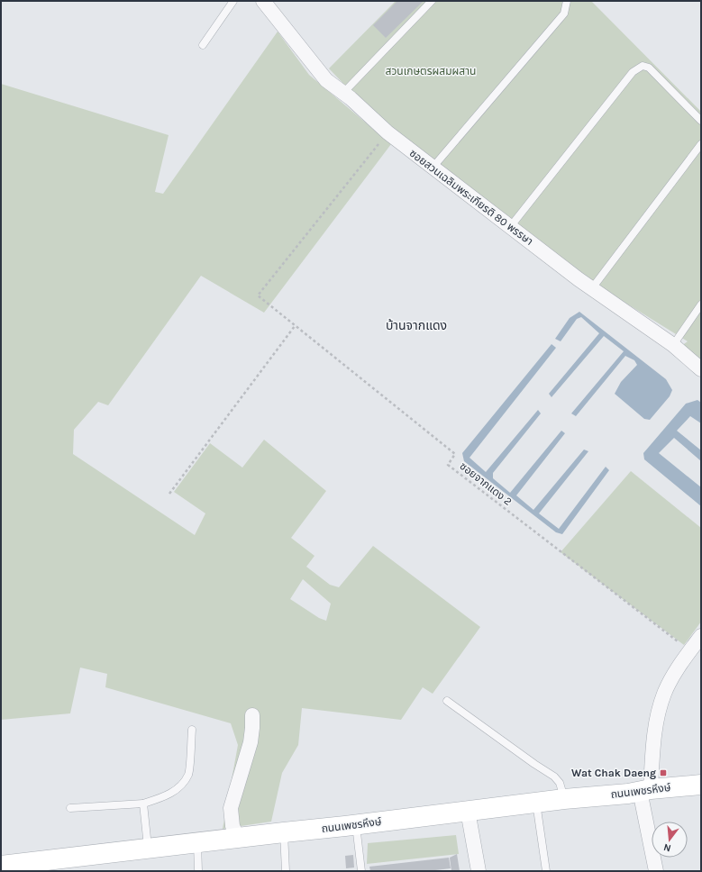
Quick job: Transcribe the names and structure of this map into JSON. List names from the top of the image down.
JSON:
{
  "streets": {
    "main road": ["ถนนเพชรหึงษ์"],
    "street": ["ซอยสวนเฉลิมพระเกียรติ 80 พรรษา"],
    "path": ["ซอยจากแดง 2"]
  },
  "crossings": [
    ["ซอยสวนเฉลิมพระเกียรติ 80 พรรษา", "ซอยจากแดง 2"]
  ],
  "districts": ["บ้านจากแดง"],
  "parks": ["สวนเกษตรผสมผสาน"],
  "places": {
    "transit": ["Wat Chak Daeng"]
  },
  "north": "bottom"
}
